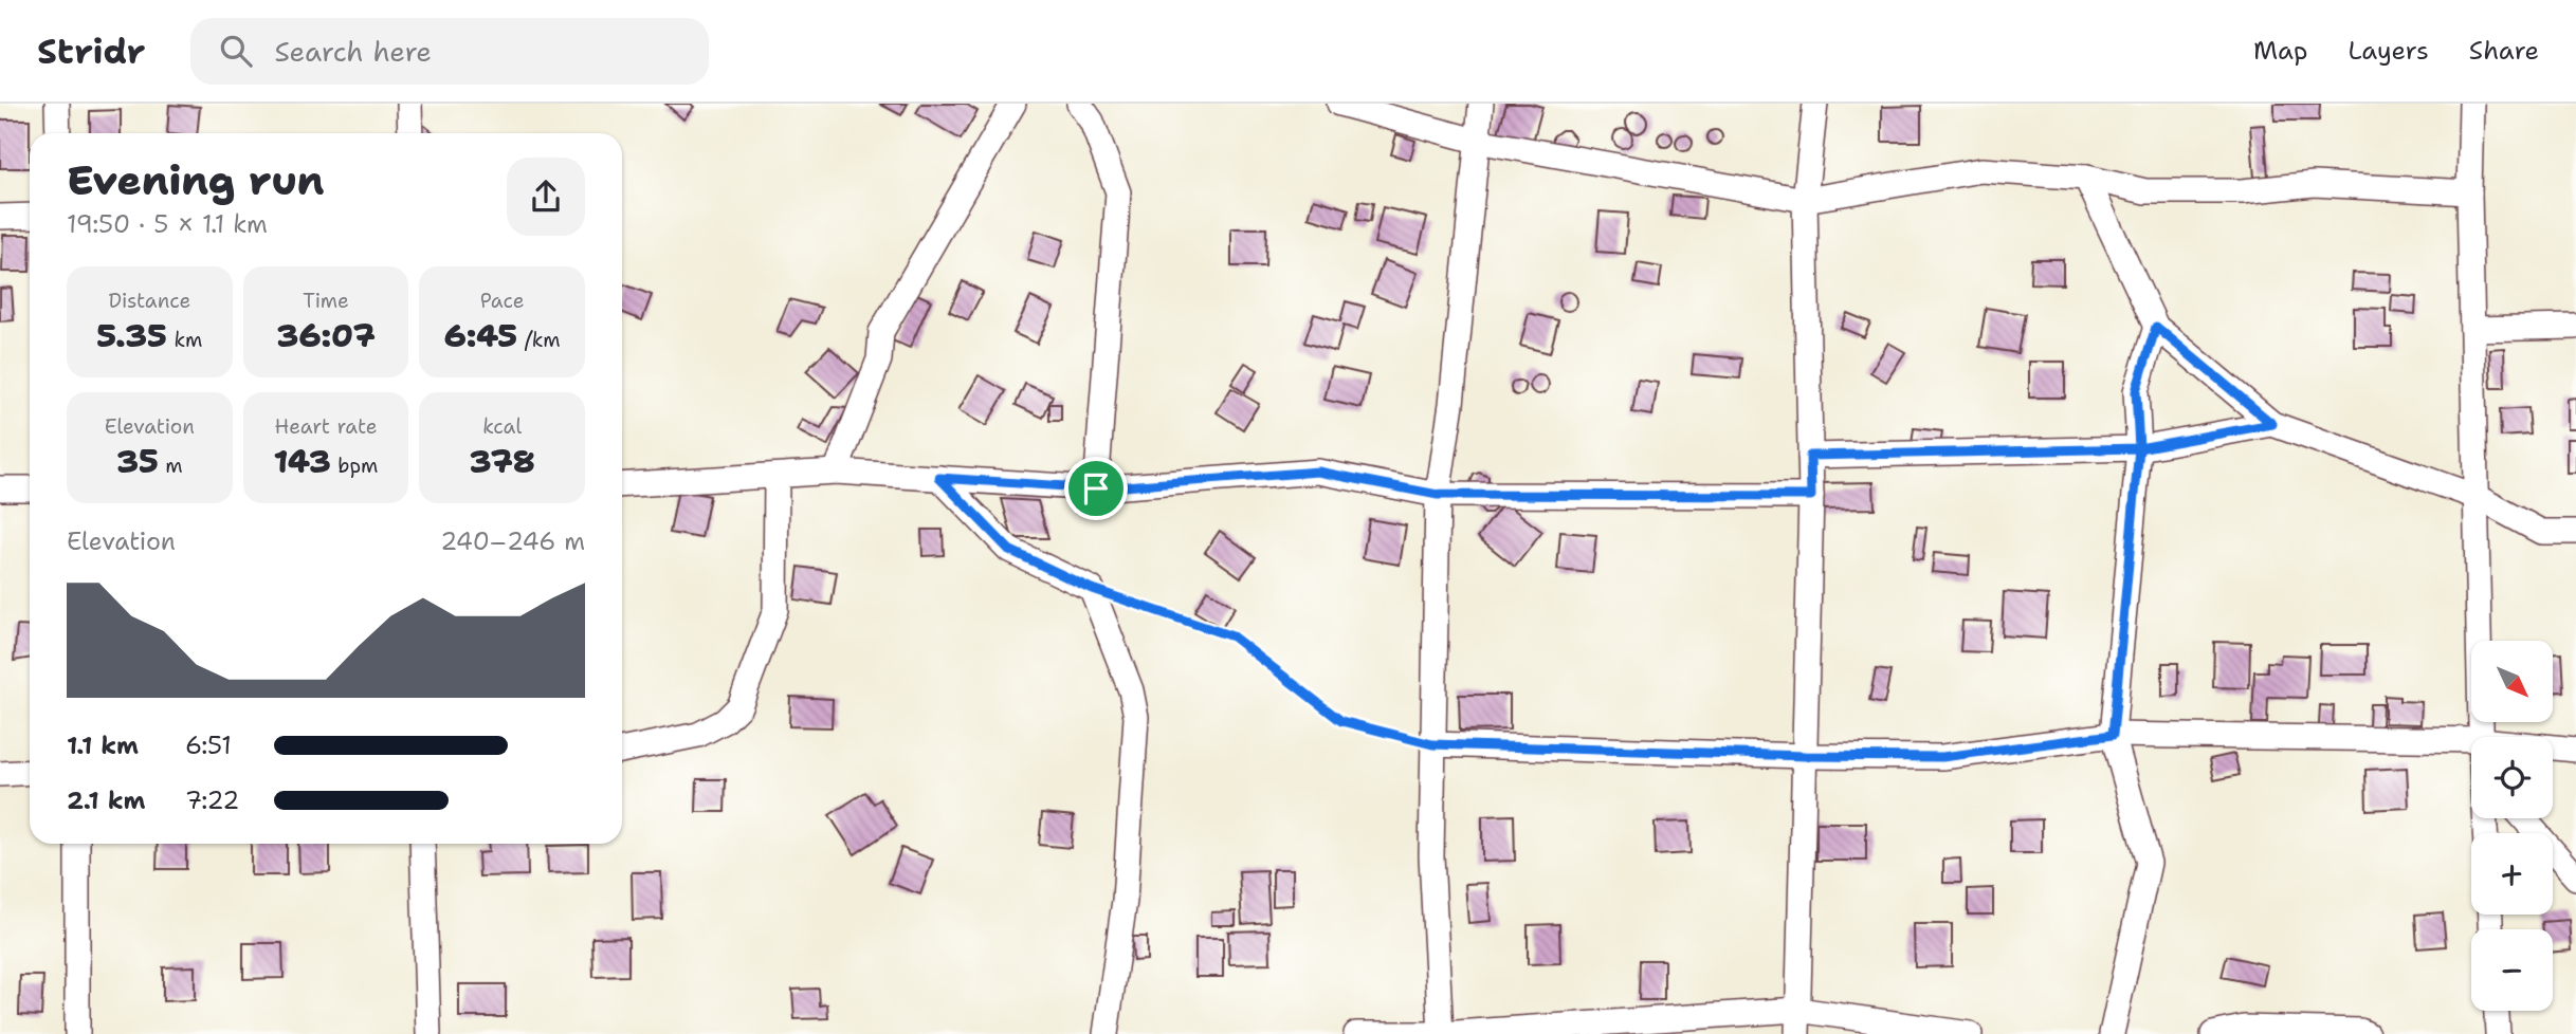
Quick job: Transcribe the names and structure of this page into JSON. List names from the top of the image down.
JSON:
{
  "north": "bottom right",
  "page": {
    "header": "Stridr",
    "search": "Search here",
    "nav": ["Map", "Layers", "Share"],
    "heading": ["Evening run", "19:50 · 5 × 1.1 km"],
    "stats": [
      ["Distance", "5.35 km"],
      ["Time", "36:07"],
      ["Pace", "6:45 /km"],
      ["Elevation", "35 m"],
      ["Heart rate", "143 bpm"],
      ["kcal", "378"]
    ],
    "chart": ["Elevation", "240–246 m"],
    "map_buttons": ["+", "−"],
    "list": [
      {
        "name": "1.1 km",
        "note": "6:51"
      },
      {
        "name": "2.1 km",
        "note": "7:22"
      }
    ]
  }
}
